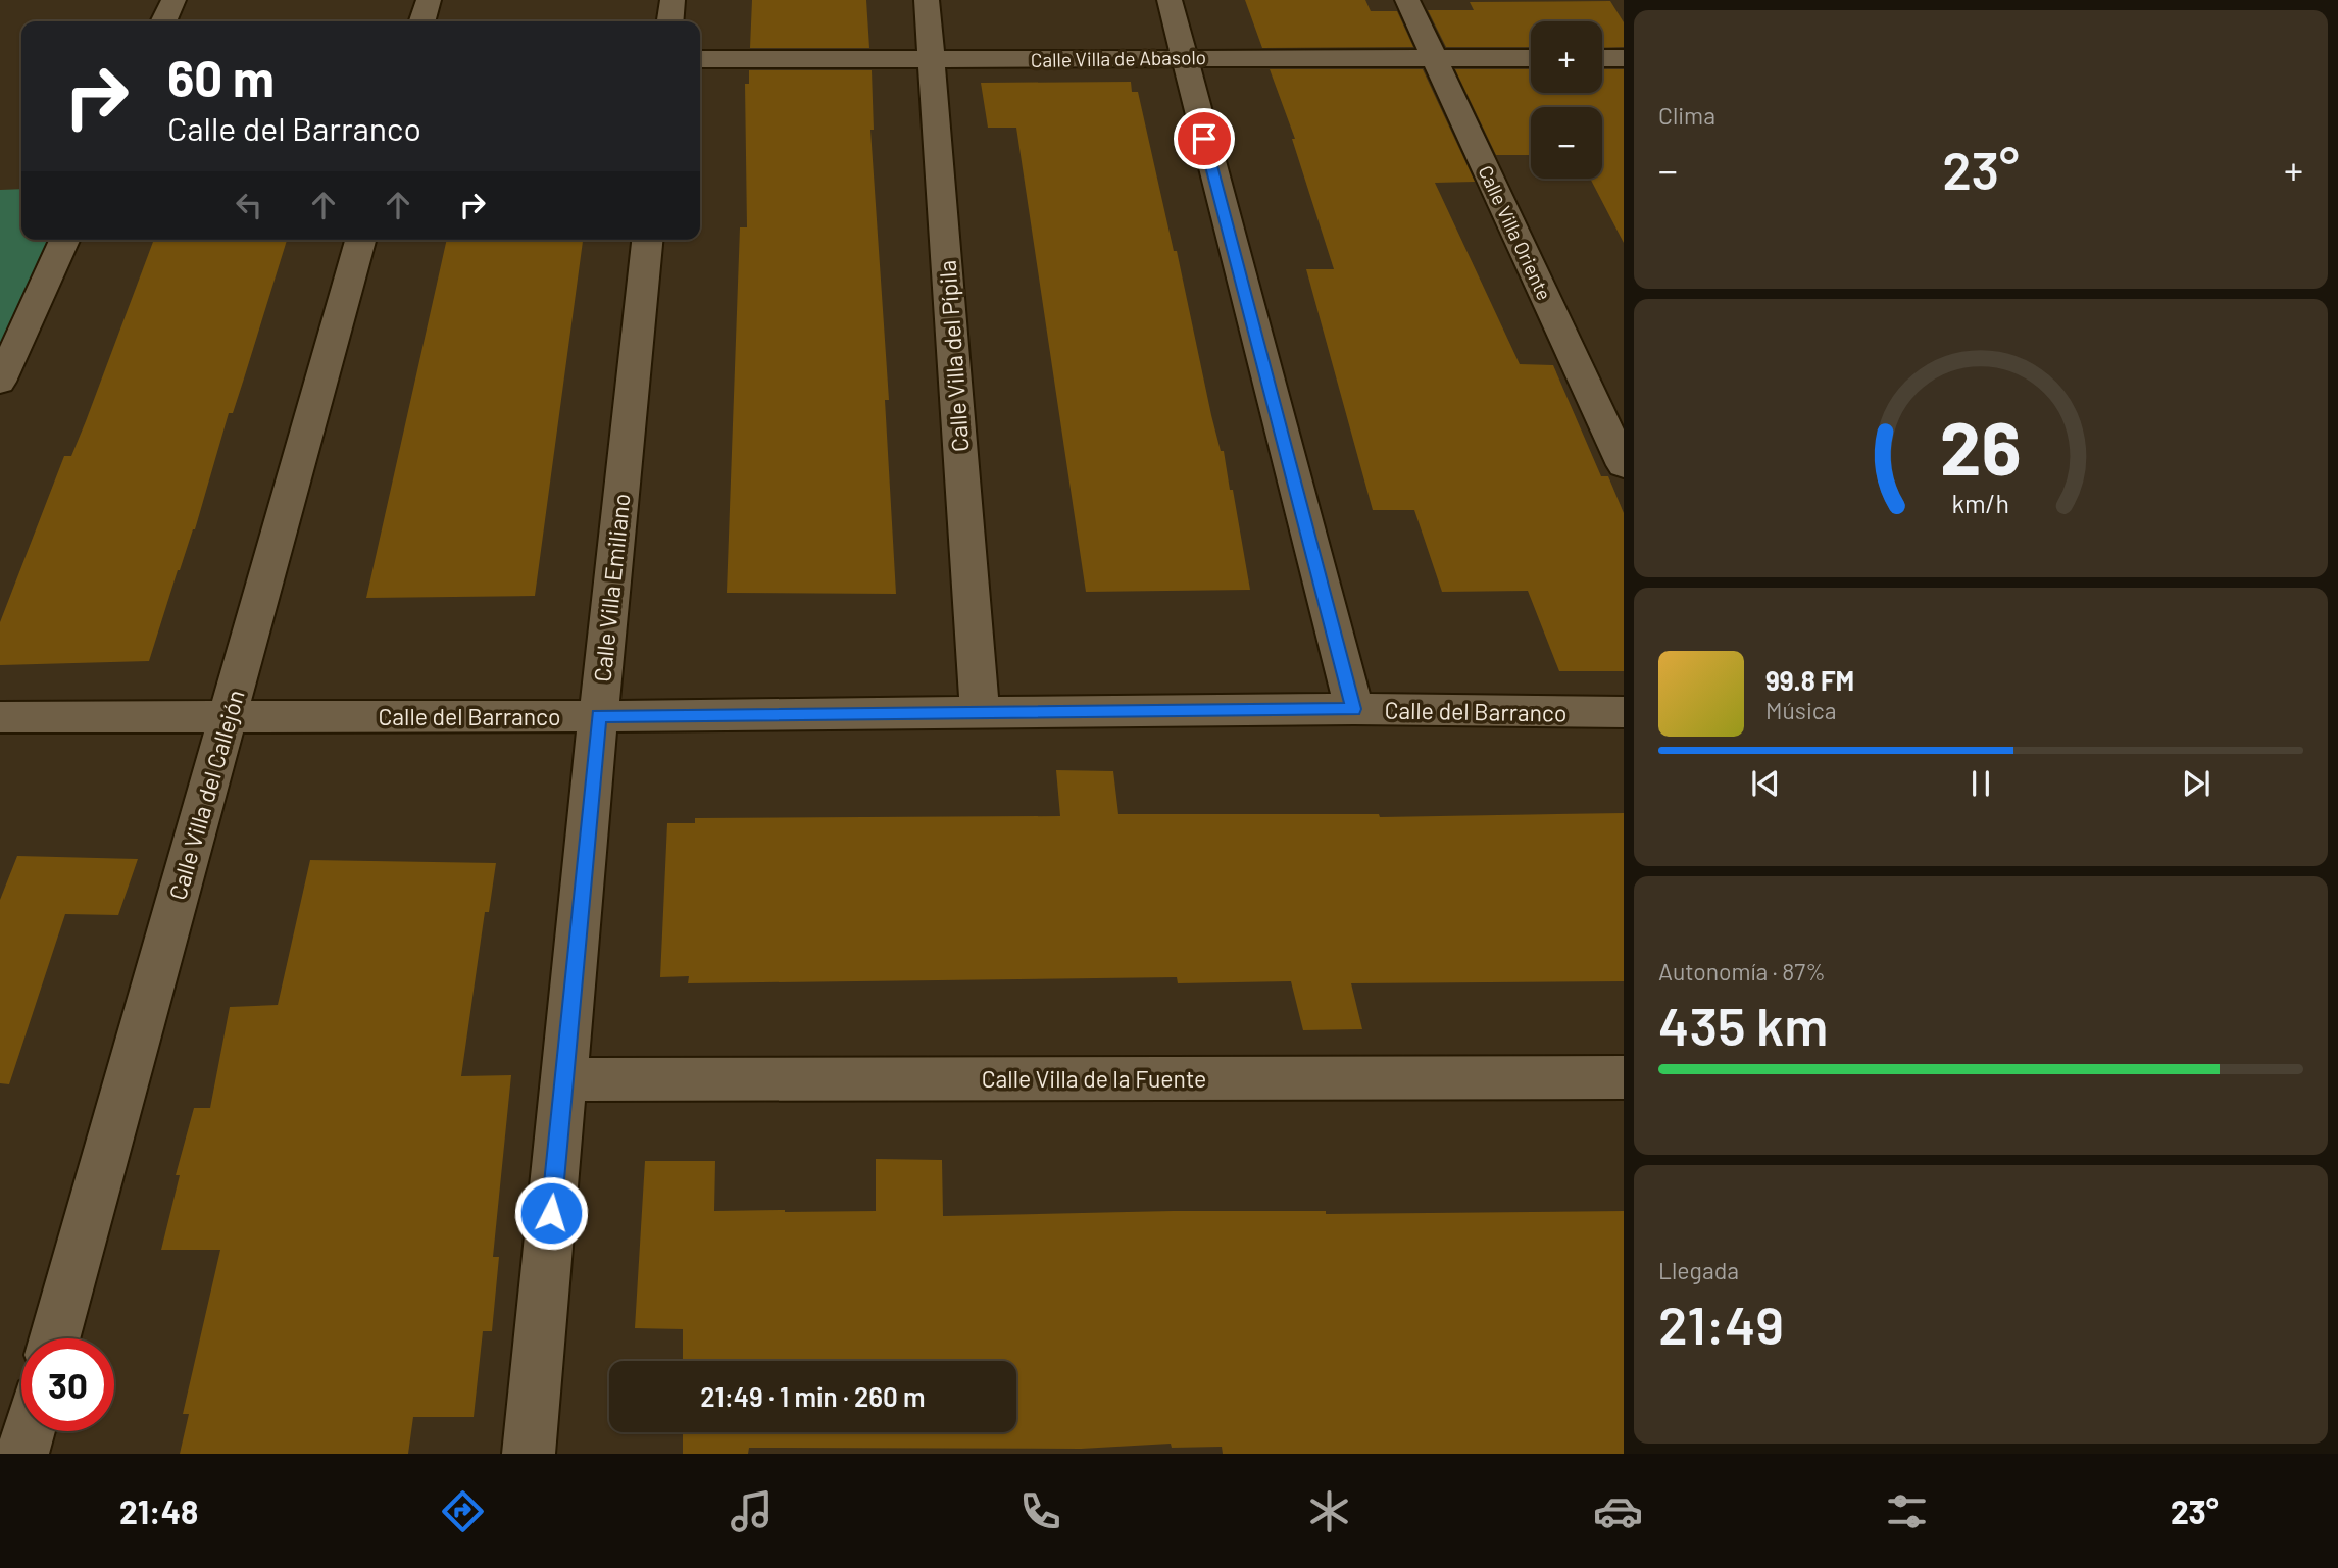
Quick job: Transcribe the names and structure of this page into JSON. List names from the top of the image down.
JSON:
{
  "streets": {
    "street": [
      "Calle Villa de Abasolo",
      "Calle Villa Oriente",
      "Calle Villa del Pípila",
      "Calle Villa Emiliano",
      "Calle del Barranco",
      "Calle Villa del Callejón",
      "Calle Villa de la Fuente"
    ]
  },
  "crossings": [
    ["Calle Villa de Abasolo", "Calle Villa Oriente"],
    ["Calle Villa de Abasolo", "Calle Villa del Pípila"],
    ["Calle Villa del Pípila", "Calle del Barranco"],
    ["Calle Villa Emiliano", "Calle del Barranco"],
    ["Calle Villa Emiliano", "Calle Villa de la Fuente"],
    ["Calle del Barranco", "Calle Villa del Callejón"]
  ],
  "page": {
    "tile": [
      "Clima",
      ["Autonomía · 87%", "435 km"],
      ["Llegada", "21:49"]
    ],
    "map_buttons": ["+", "−"],
    "turn": ["60 m", "Calle del Barranco"],
    "heat": ["−", "23°", "+"],
    "song": ["99.8 FM", "Música"],
    "limit": "30",
    "trip": "21:49 · 1 min · 260 m",
    "tabs": ["21:48", "23°"],
    "gauge": ["26", "km/h"]
  }
}
